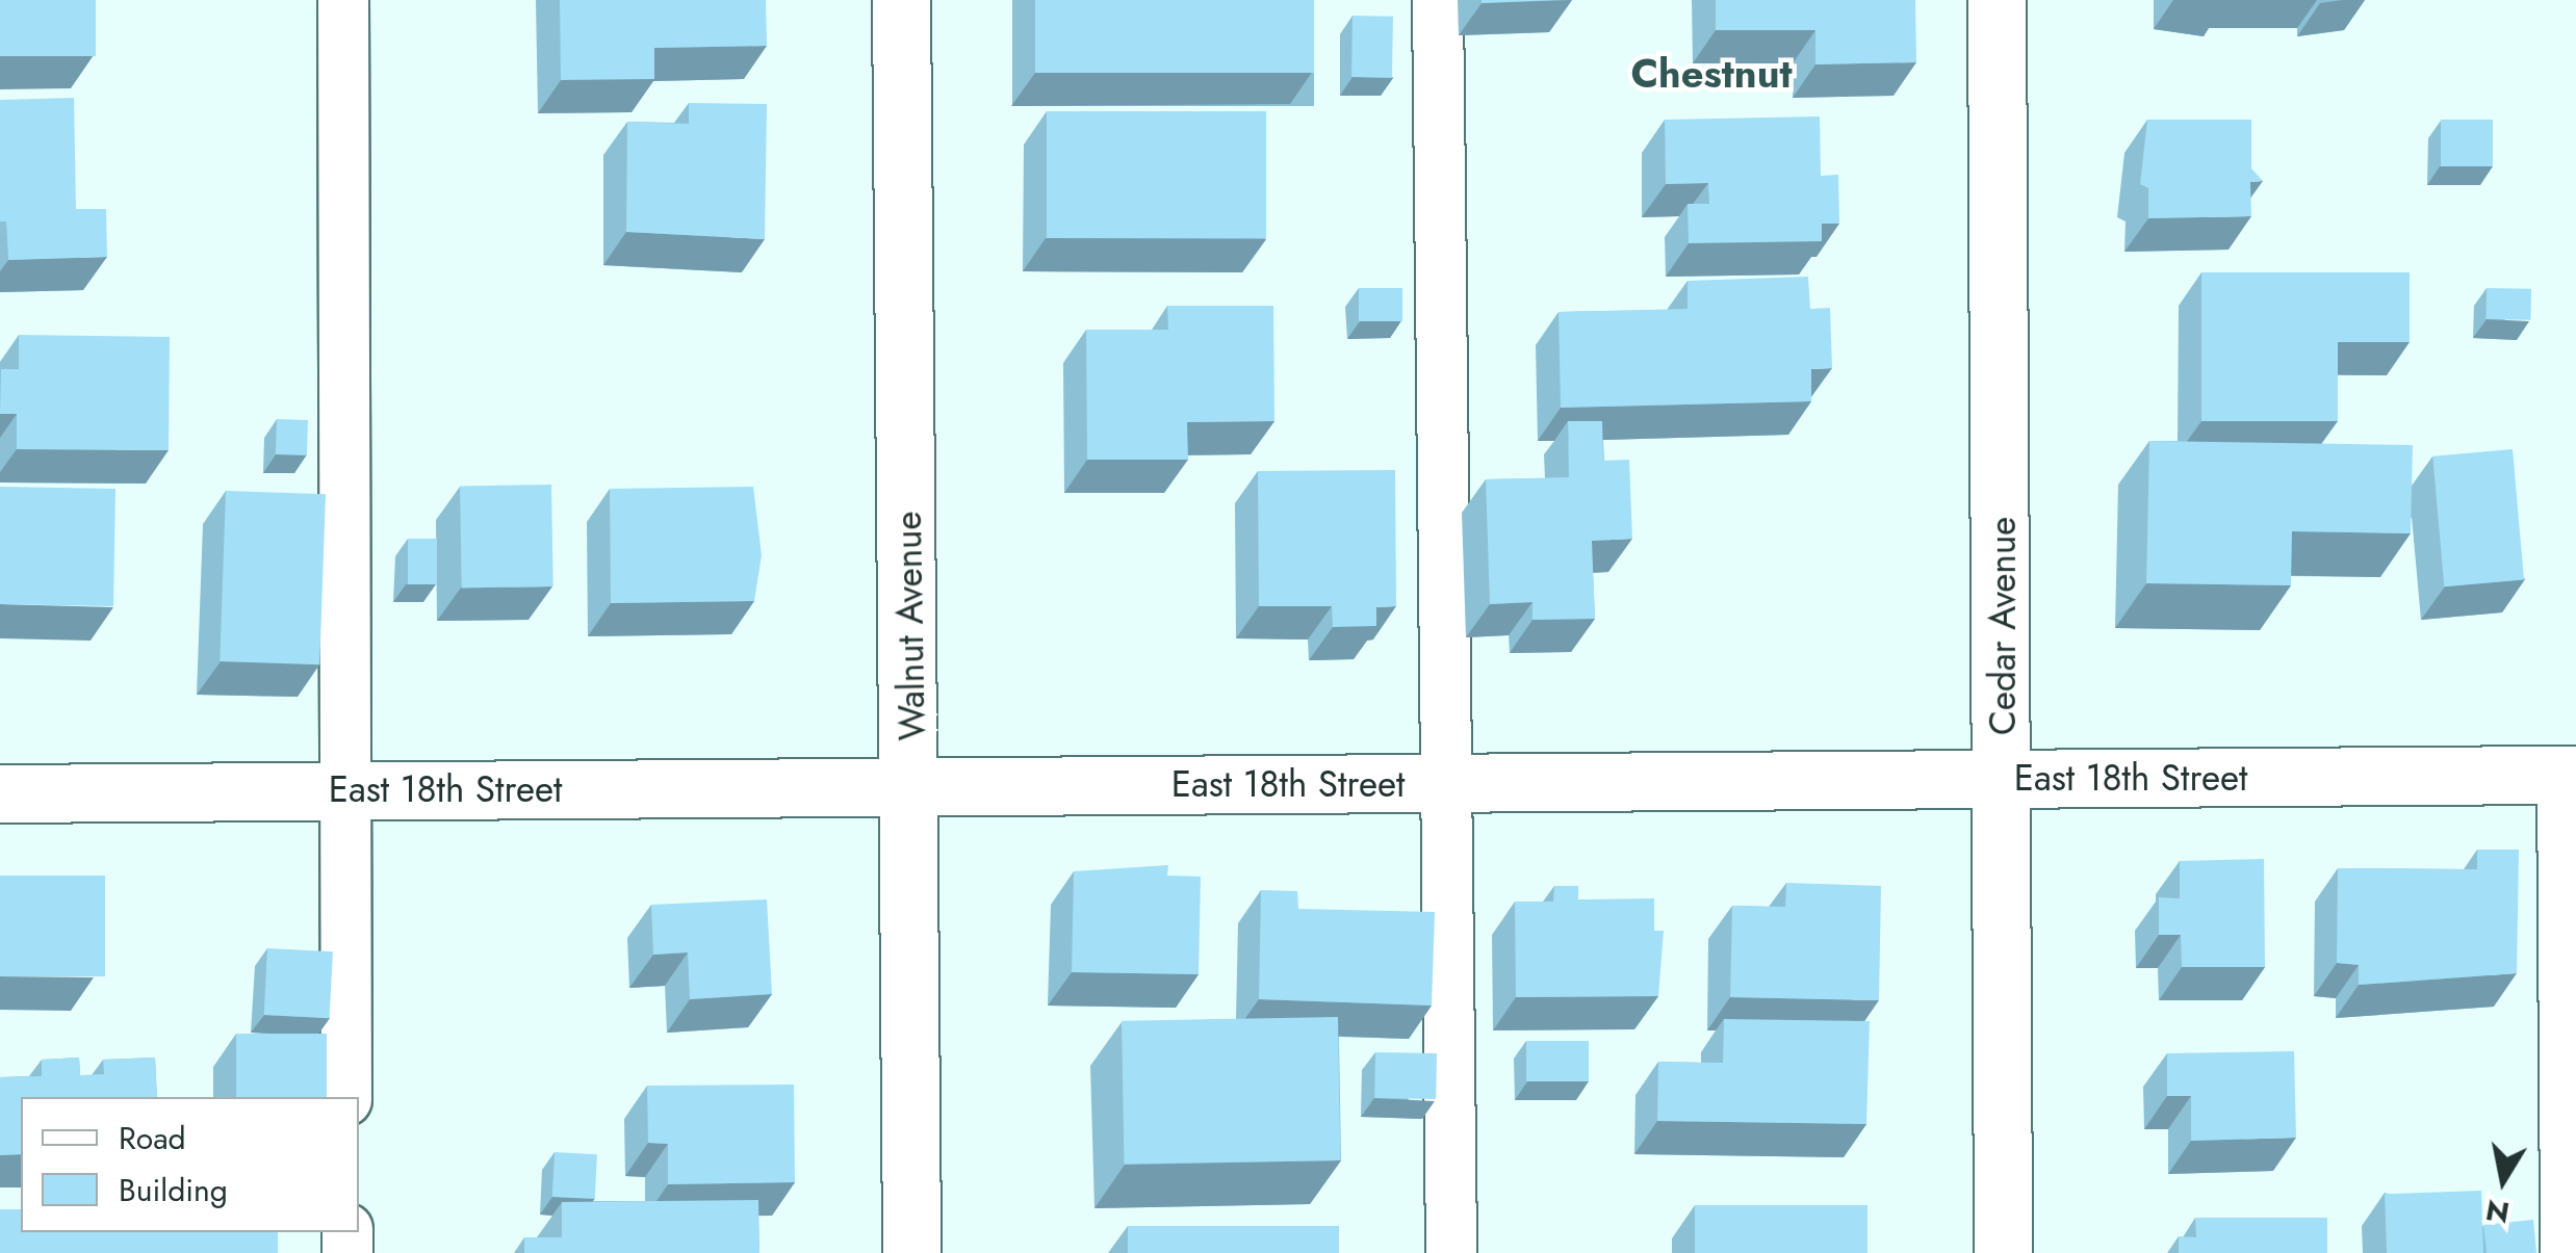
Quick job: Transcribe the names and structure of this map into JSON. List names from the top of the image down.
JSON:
{
  "streets": {
    "street": ["Walnut Avenue", "Cedar Avenue", "East 18th Street"]
  },
  "crossings": [
    ["Walnut Avenue", "East 18th Street"],
    ["Cedar Avenue", "East 18th Street"]
  ],
  "districts": ["Chestnut"],
  "legend": ["Road", "Building"],
  "north": "bottom"
}
